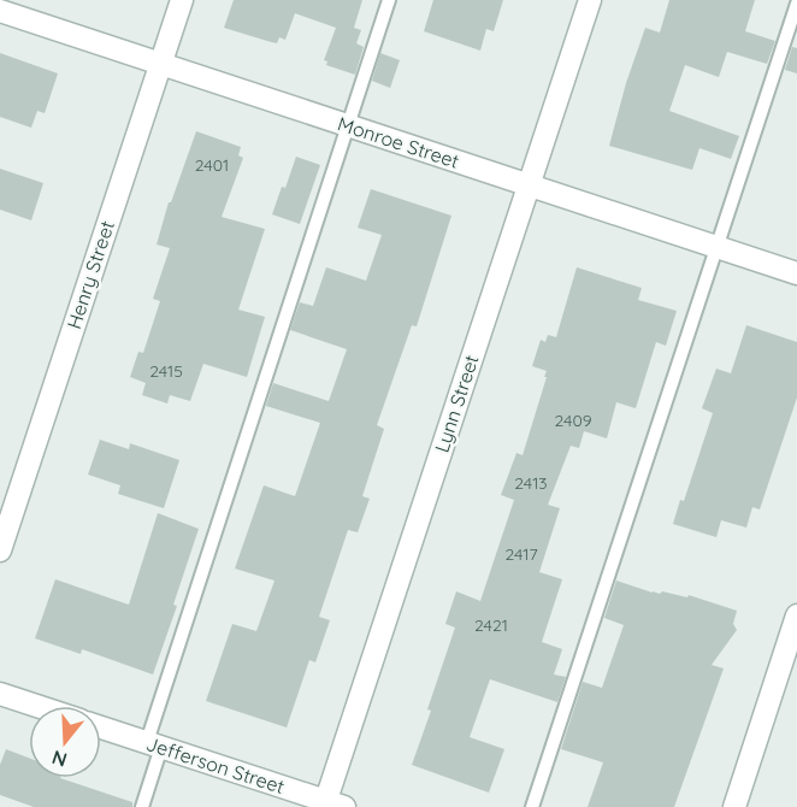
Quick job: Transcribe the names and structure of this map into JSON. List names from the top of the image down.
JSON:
{
  "streets": {
    "street": [
      "Monroe Street",
      "Henry Street",
      "Lynn Street",
      "Jefferson Street"
    ]
  },
  "crossings": [
    ["Monroe Street", "Henry Street"],
    ["Monroe Street", "Lynn Street"],
    ["Lynn Street", "Jefferson Street"]
  ],
  "house_numbers": [
    "2401",
    "2415",
    "2409",
    "2413",
    "2417",
    "2421"
  ],
  "north": "bottom"
}
